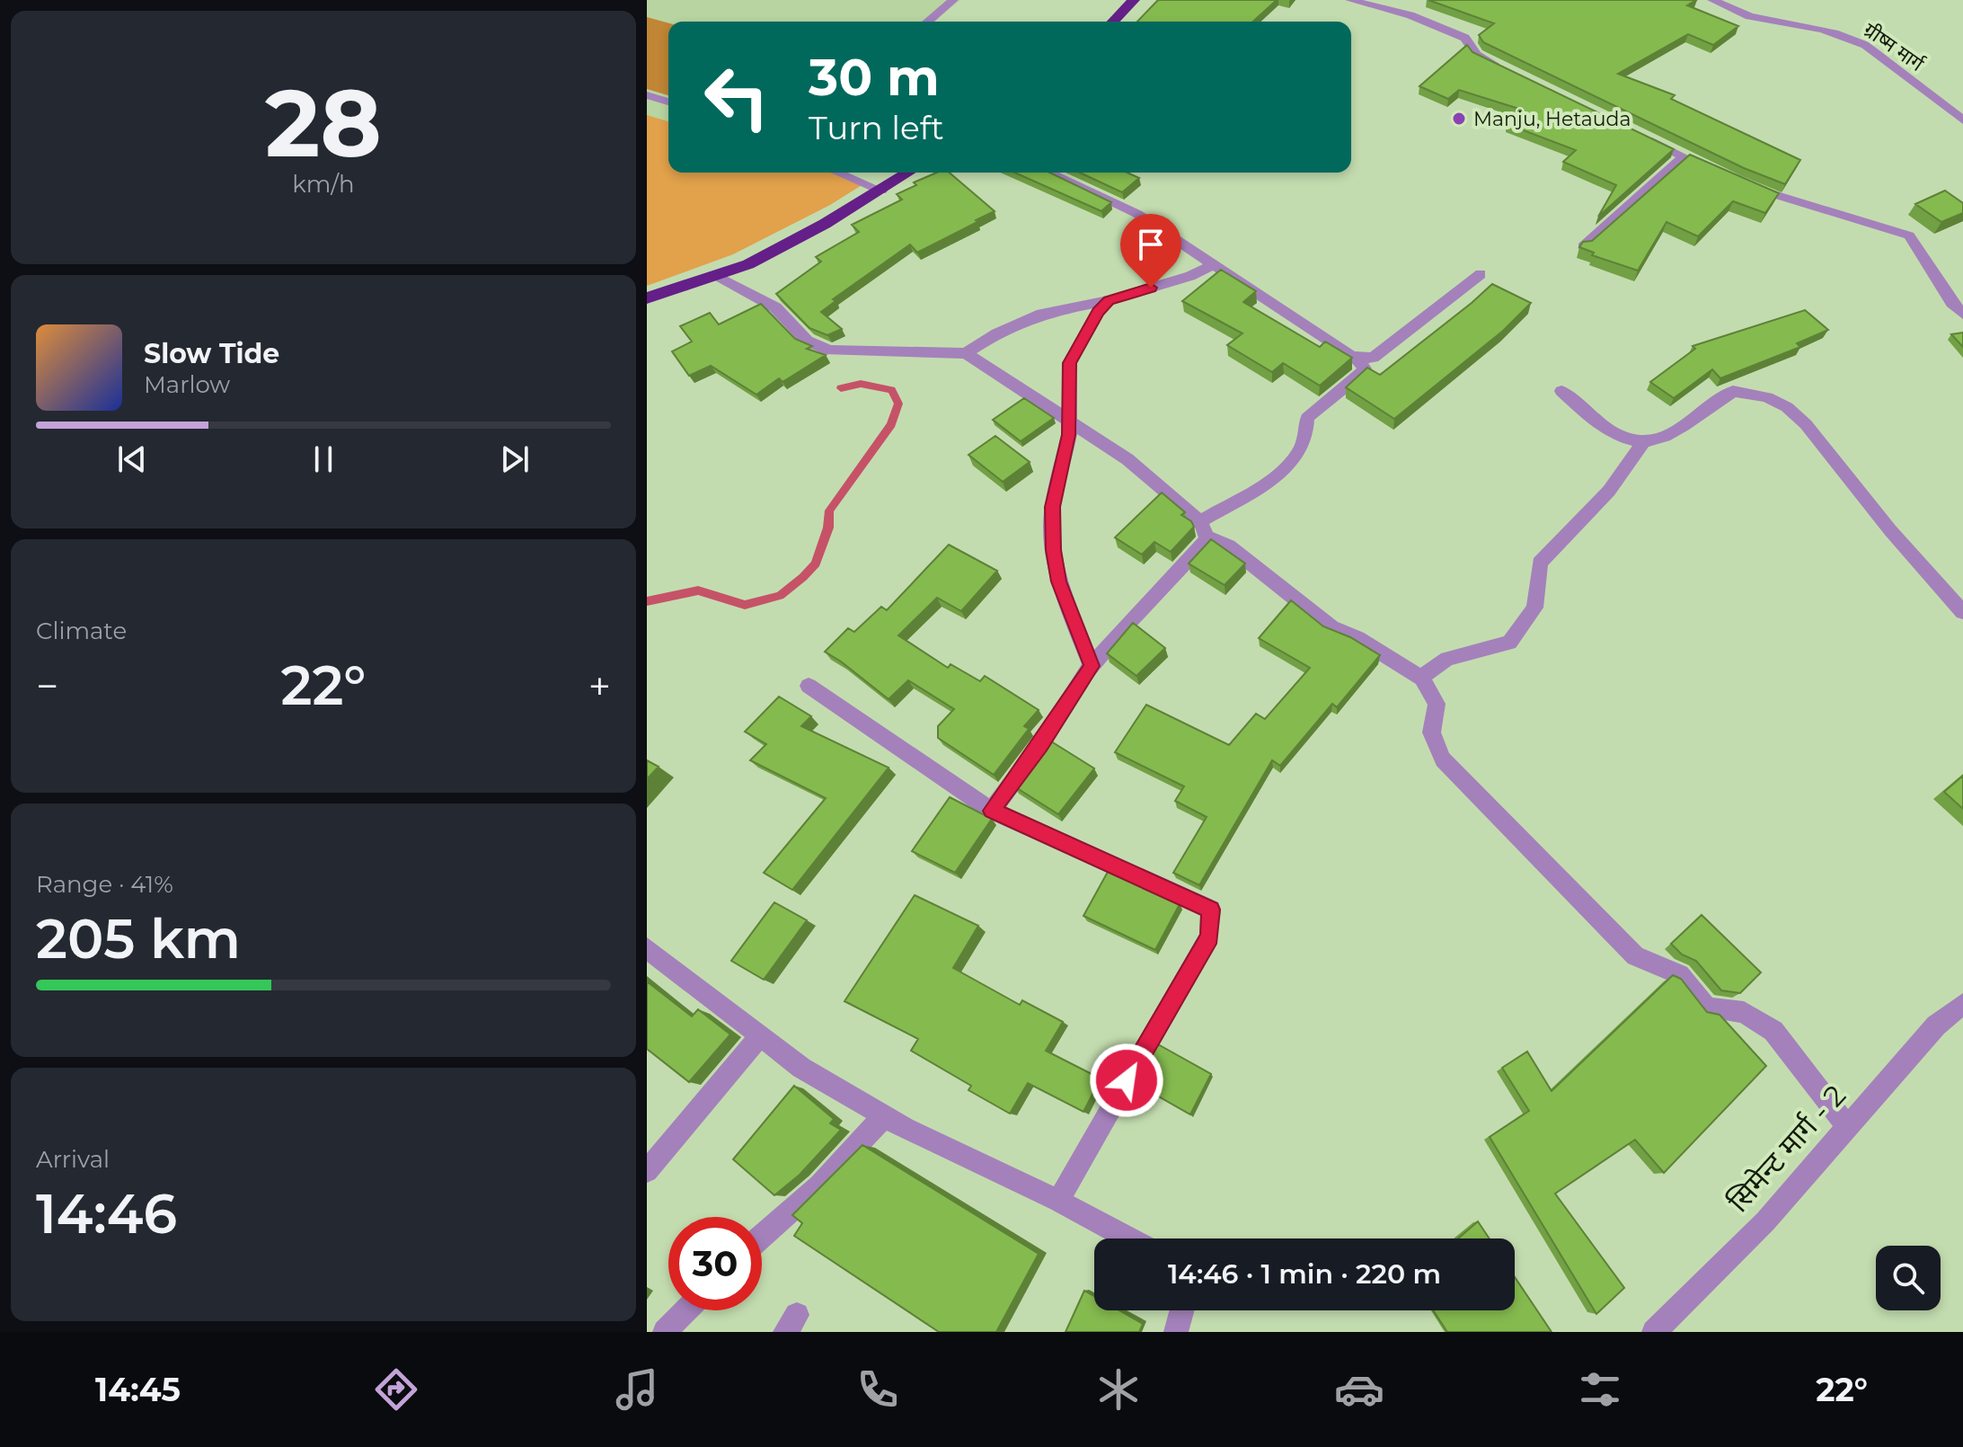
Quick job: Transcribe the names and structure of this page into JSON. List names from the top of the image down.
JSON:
{
  "streets": {
    "street": ["ग्रीष्म मार्ग", "सिमेन्ट मार्ग - 2"]
  },
  "places": ["Manju, Hetauda"],
  "page": {
    "tile": [
      ["28", "km/h"],
      "Climate",
      ["Range · 41%", "205 km"],
      ["Arrival", "14:46"]
    ],
    "turn": ["30 m", "Turn left"],
    "song": ["Slow Tide", "Marlow"],
    "heat": ["−", "22°", "+"],
    "limit": "30",
    "trip": "14:46 · 1 min · 220 m",
    "tabs": ["14:45", "22°"]
  }
}
